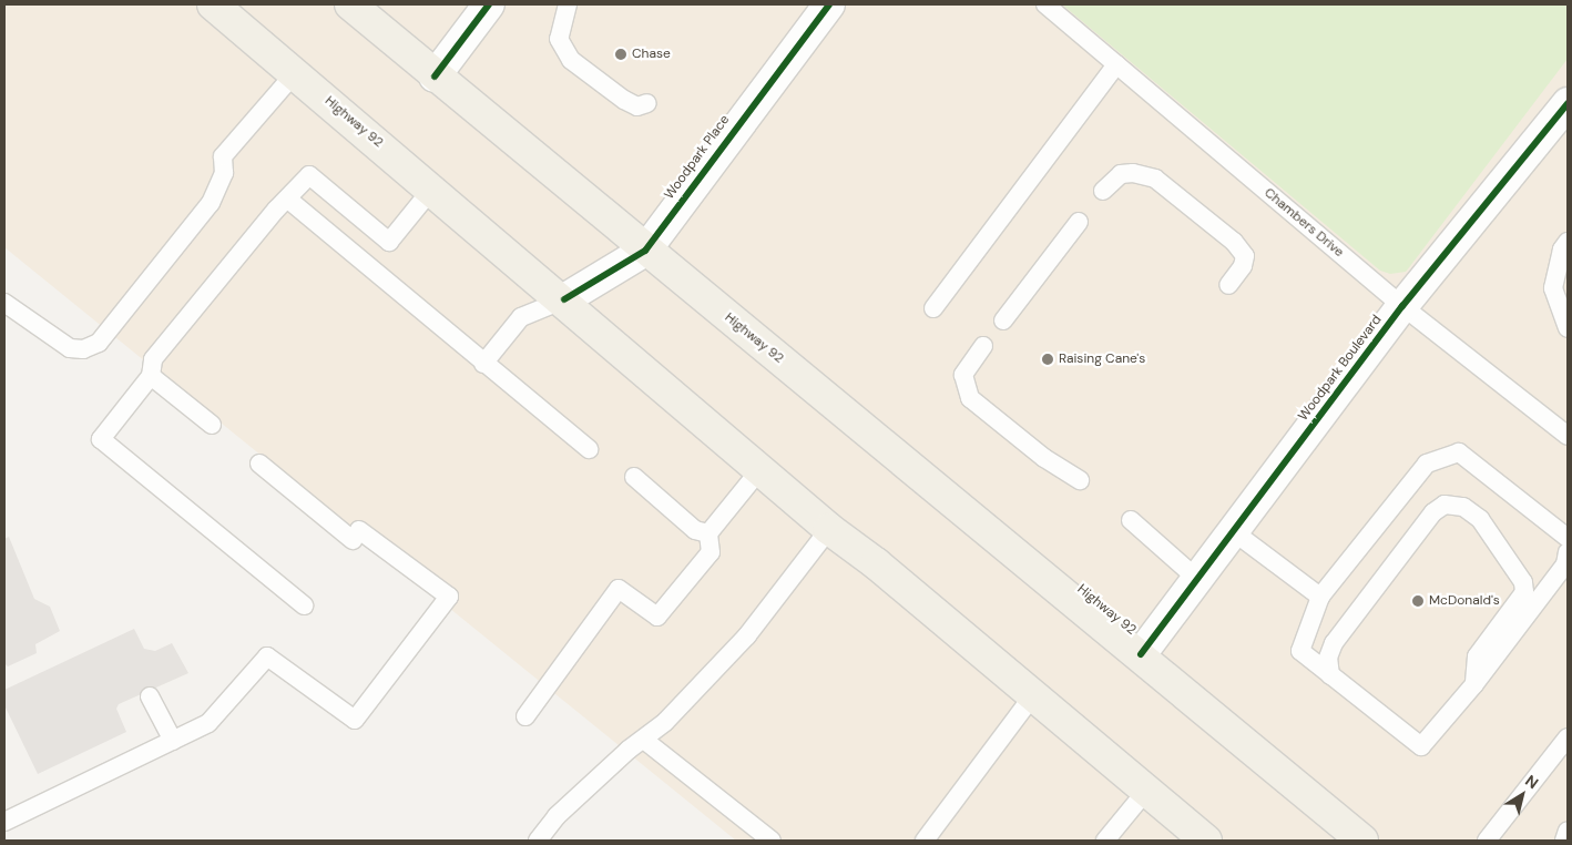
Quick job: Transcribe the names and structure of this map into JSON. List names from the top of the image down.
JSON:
{
  "streets": {
    "main road": ["Highway 92"],
    "street": ["Woodpark Place", "Woodpark Boulevard"],
    "lane": ["Chambers Drive"]
  },
  "crossings": [
    ["Highway 92", "Woodpark Place"],
    ["Highway 92", "Woodpark Boulevard"],
    ["Chambers Drive", "Woodpark Boulevard"]
  ],
  "places": ["Chase", "Raising Cane's", "McDonald's"],
  "north": "top right"
}
